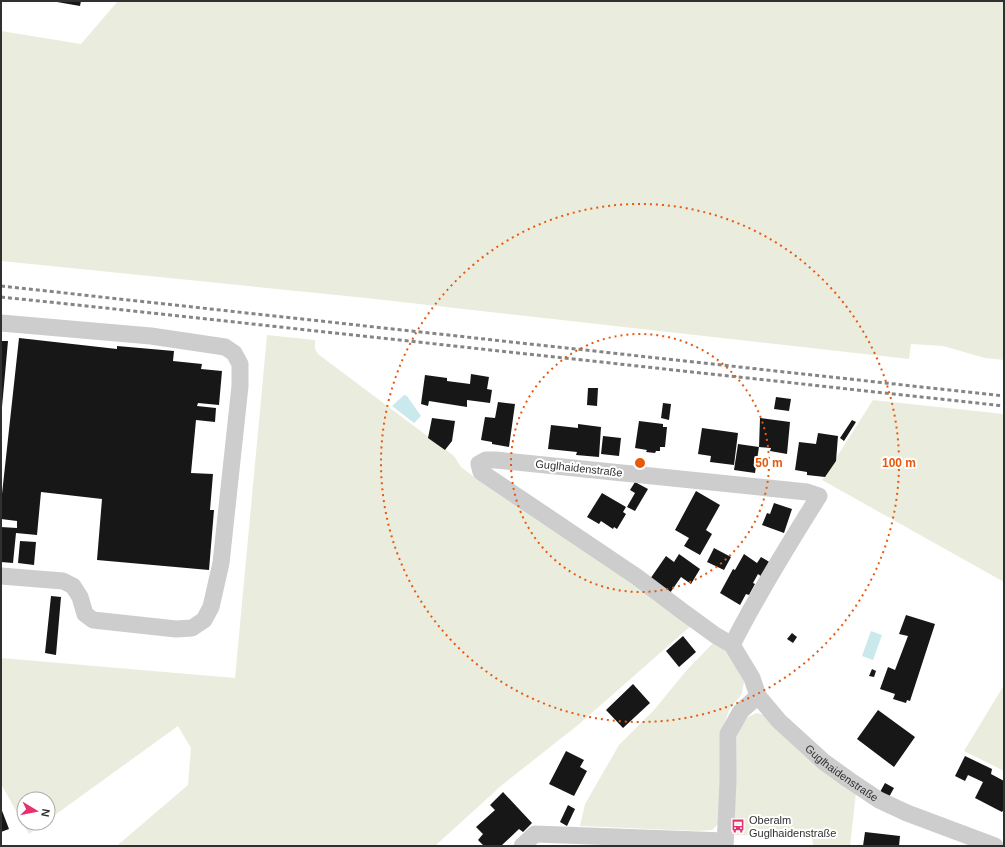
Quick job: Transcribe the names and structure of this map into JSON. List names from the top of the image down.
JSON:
{
  "streets": {
    "street": ["Guglhaidenstraße"]
  },
  "places": {
    "bus stop": ["Oberalm Guglhaidenstraße"]
  },
  "north": "right",
  "rings": ["50 m", "100 m"]
}
